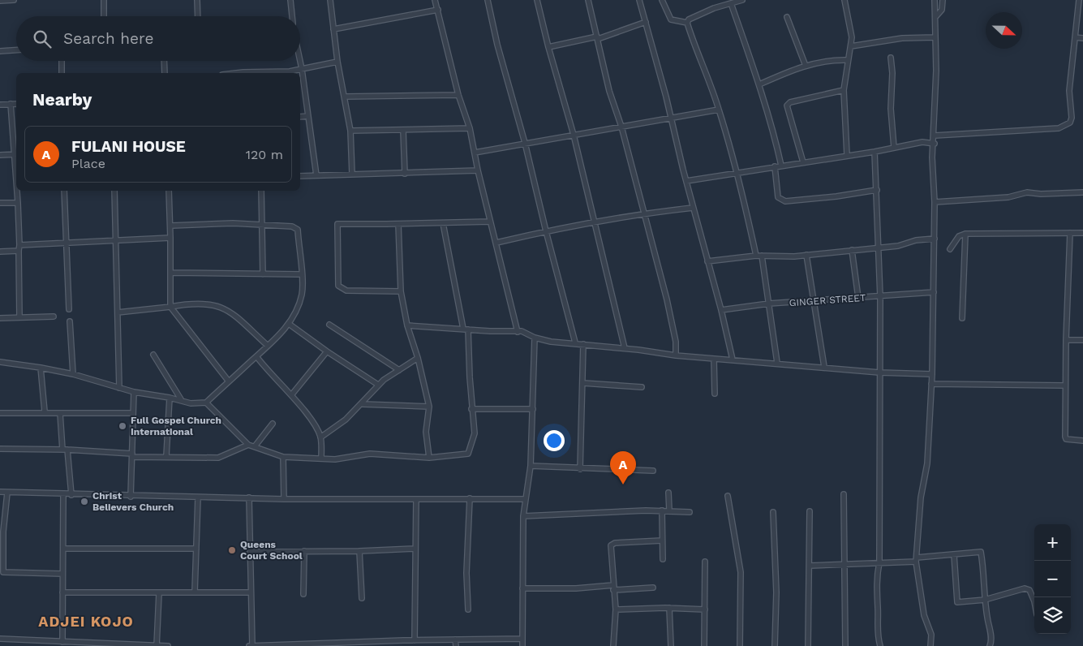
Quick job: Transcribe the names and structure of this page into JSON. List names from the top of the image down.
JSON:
{
  "streets": {
    "street": ["GINGER STREET"]
  },
  "districts": ["ADJEI KOJO"],
  "places": ["Full Gospel Church International", "Christ Believers Church", "Queens Court School"],
  "north": "right",
  "page": {
    "search": "Search here",
    "heading": "Nearby",
    "list": [
      {
        "mark": "A",
        "name": "FULANI HOUSE",
        "note": "Place",
        "value": "120 m"
      }
    ],
    "pins": "A",
    "map_buttons": ["+", "−"]
  }
}
